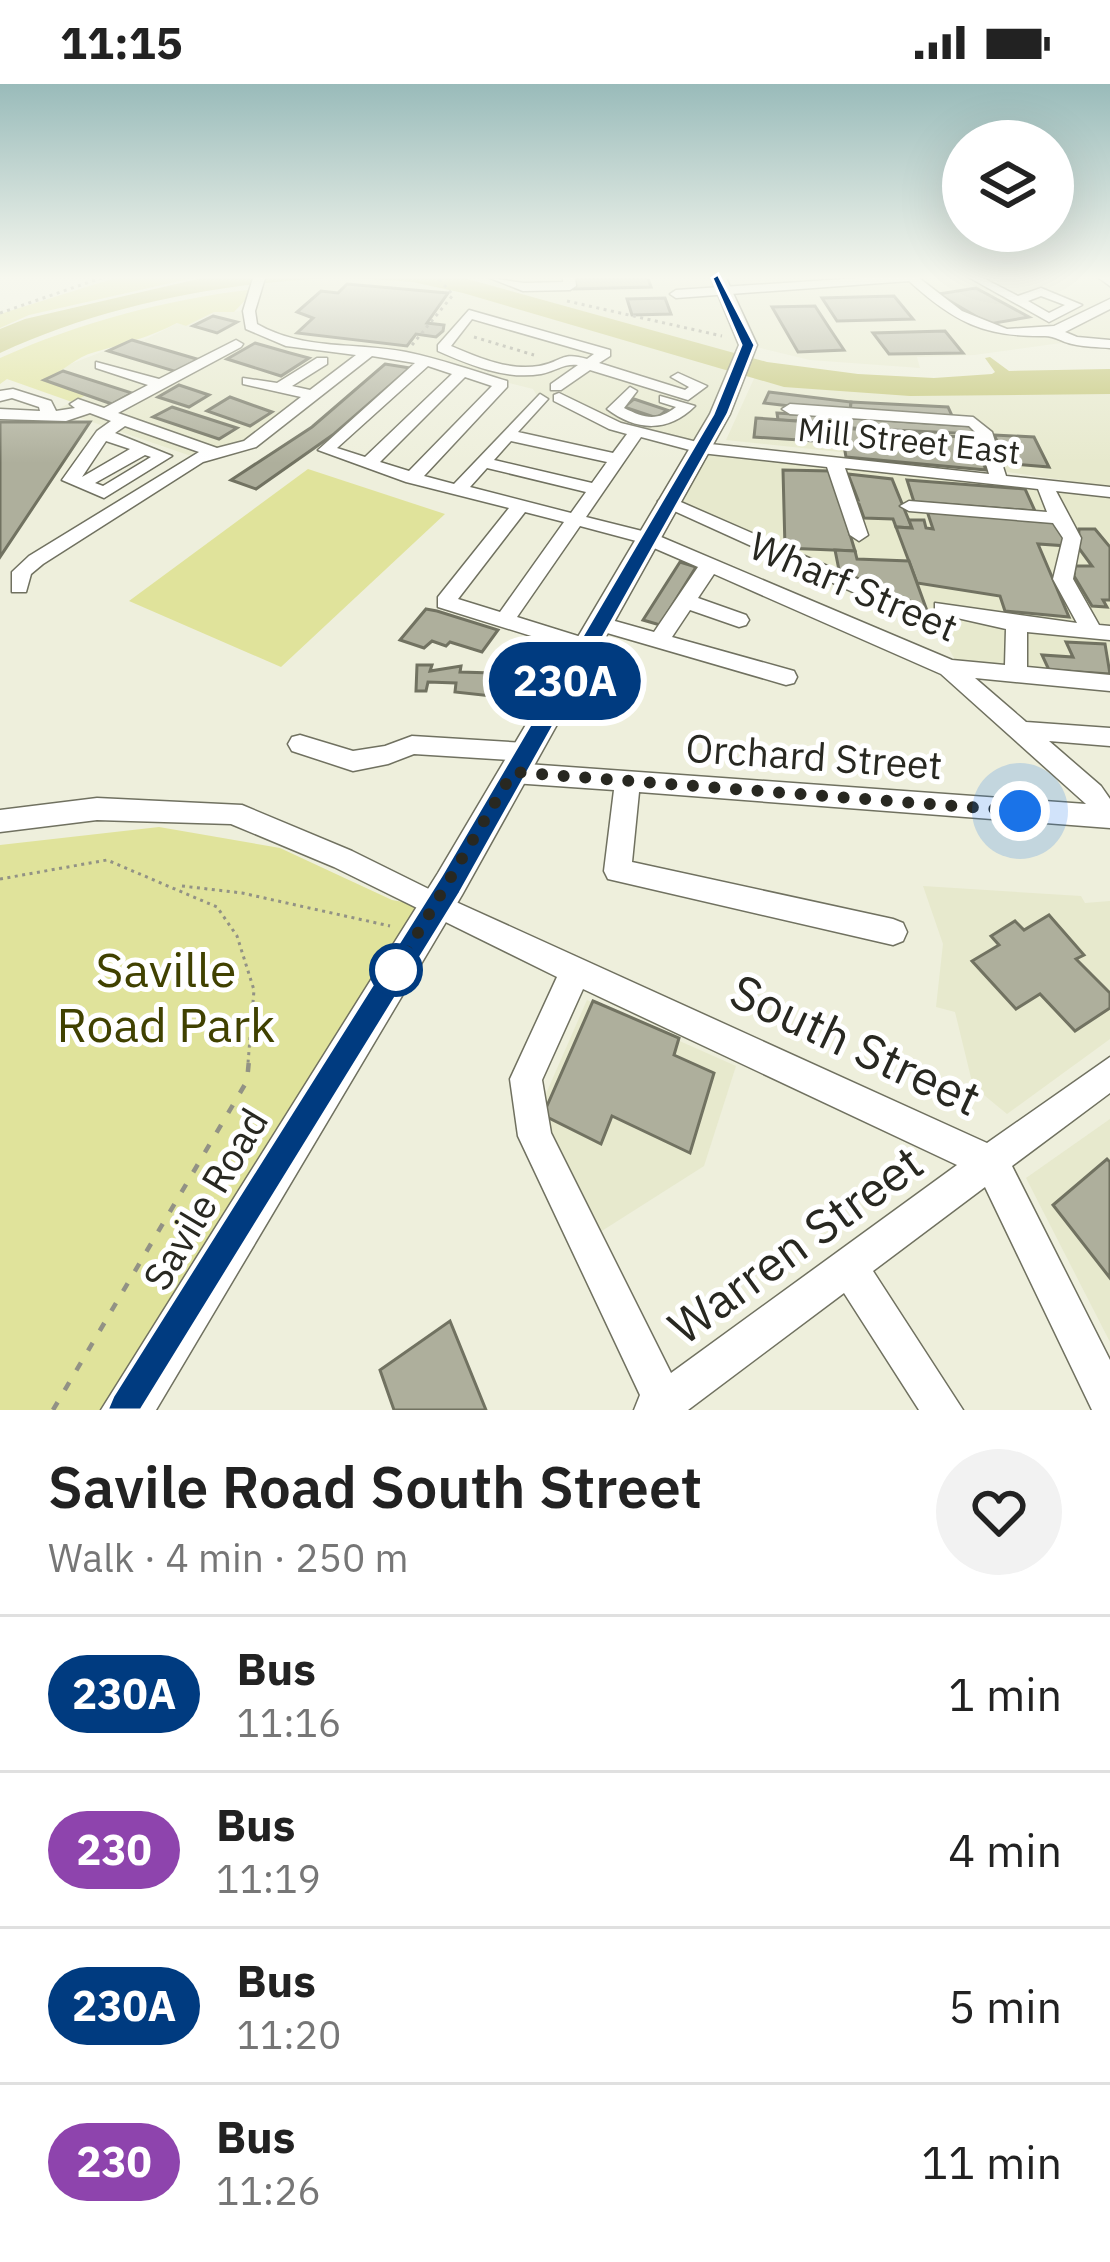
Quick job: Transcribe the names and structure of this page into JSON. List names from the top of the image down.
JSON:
{
  "streets": {
    "main road": ["Savile Road"],
    "street": [
      "Mill Street East",
      "Wharf Street",
      "Orchard Street",
      "South Street",
      "Warren Street"
    ]
  },
  "crossings": [
    ["Mill Street East", "Savile Road"],
    ["Wharf Street", "Savile Road"],
    ["Orchard Street", "Savile Road"],
    ["South Street", "Savile Road"],
    ["South Street", "Warren Street"]
  ],
  "parks": ["Saville Road Park"],
  "lines": ["bus line 230A"],
  "page": {
    "status": "11:15",
    "on_map": "230A",
    "heading": ["Savile Road South Street", "Walk · 4 min · 250 m"],
    "list": [
      {
        "mark": "230A",
        "name": "Bus",
        "note": "11:16",
        "value": "1 min"
      },
      {
        "mark": "230",
        "name": "Bus",
        "note": "11:19",
        "value": "4 min"
      },
      {
        "mark": "230A",
        "name": "Bus",
        "note": "11:20",
        "value": "5 min"
      },
      {
        "mark": "230",
        "name": "Bus",
        "note": "11:26",
        "value": "11 min"
      }
    ]
  }
}
